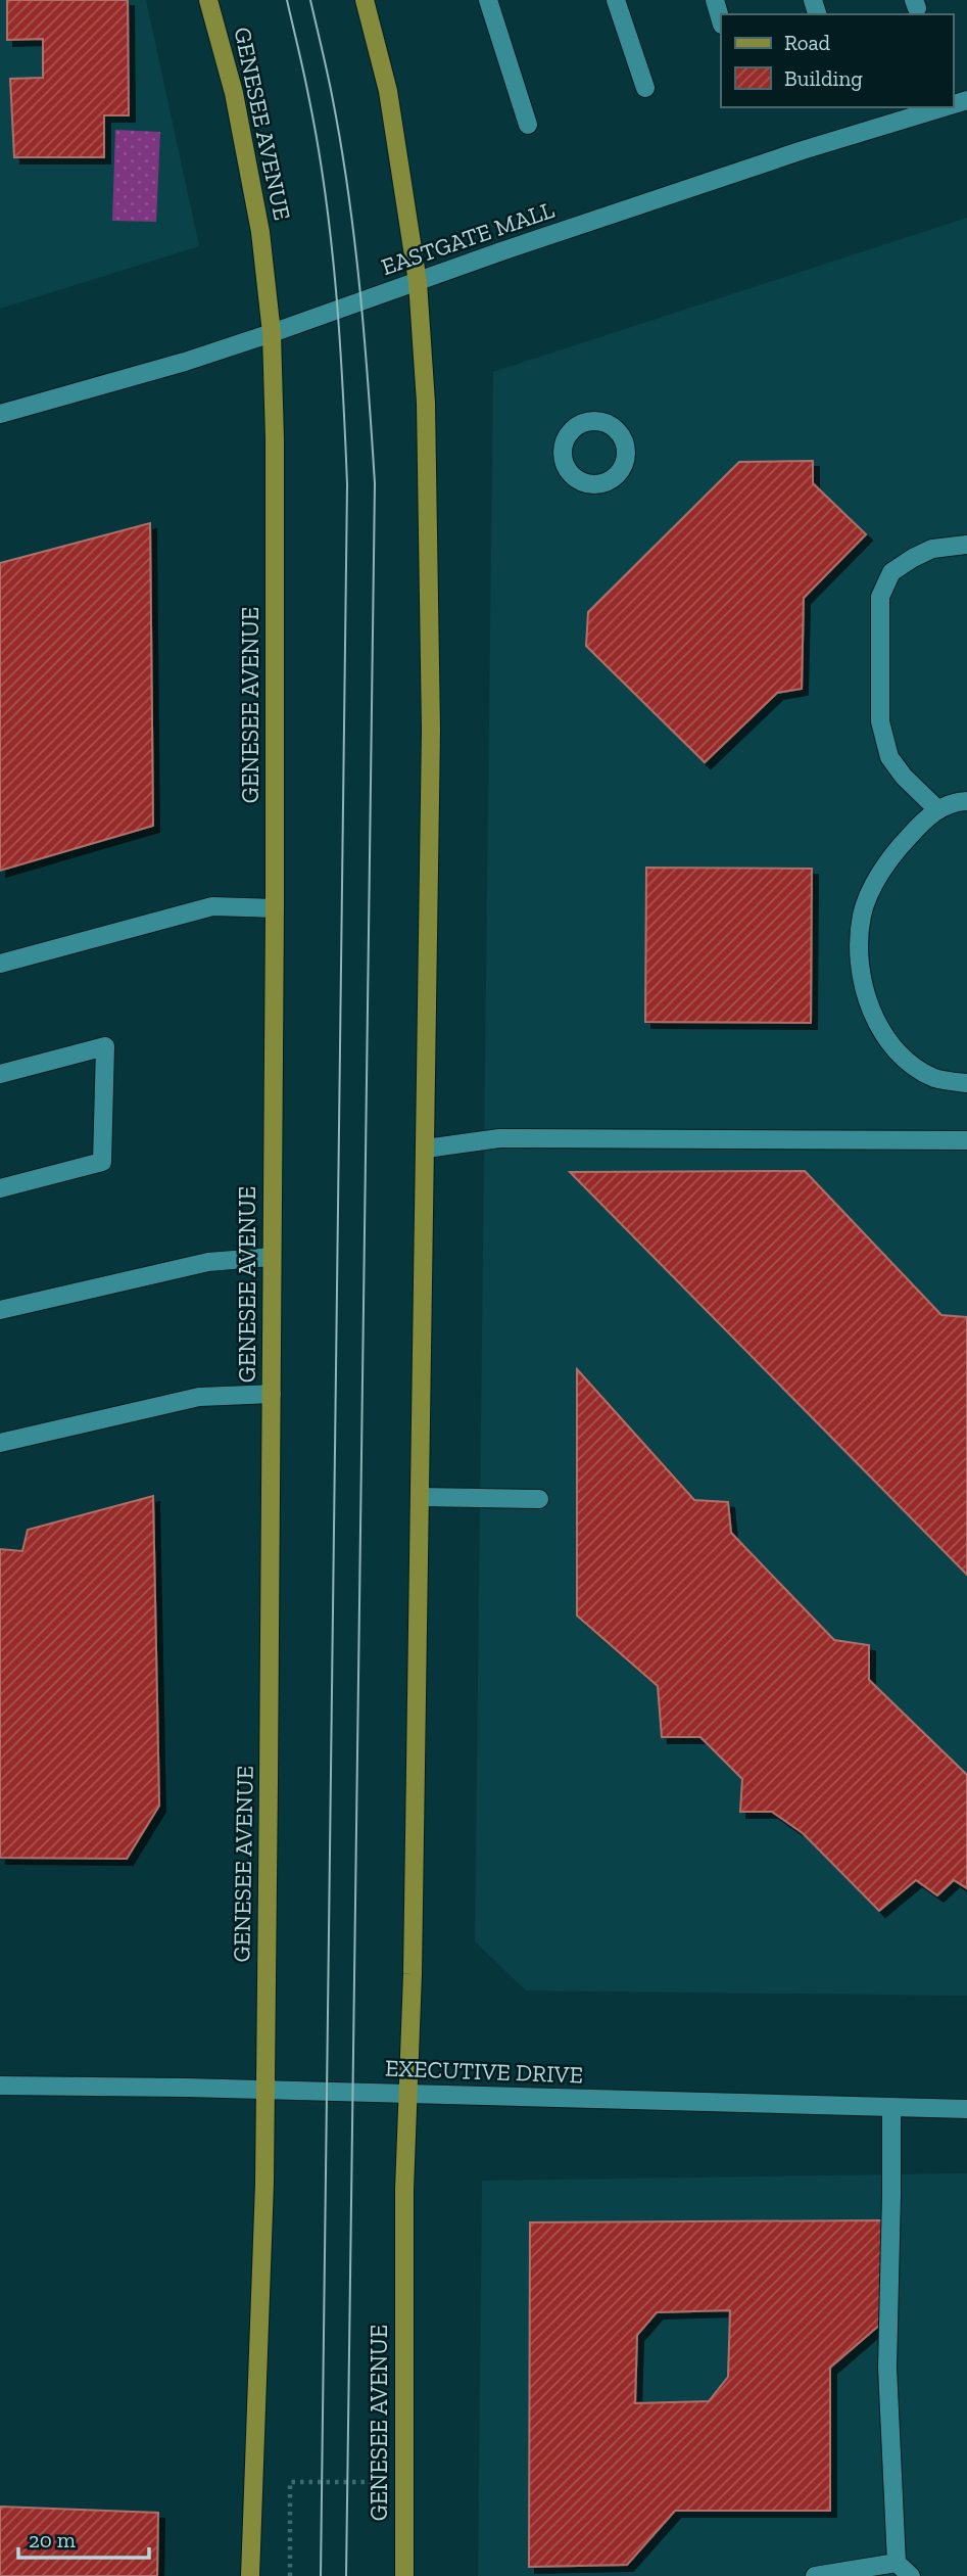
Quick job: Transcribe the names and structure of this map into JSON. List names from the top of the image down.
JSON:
{
  "streets": {
    "main road": ["GENESEE AVENUE", "EASTGATE MALL", "EXECUTIVE DRIVE"]
  },
  "crossings": [
    ["GENESEE AVENUE", "EASTGATE MALL"],
    ["GENESEE AVENUE", "EXECUTIVE DRIVE"]
  ],
  "legend": ["Road", "Building"],
  "scale_bar": "20 m"
}
